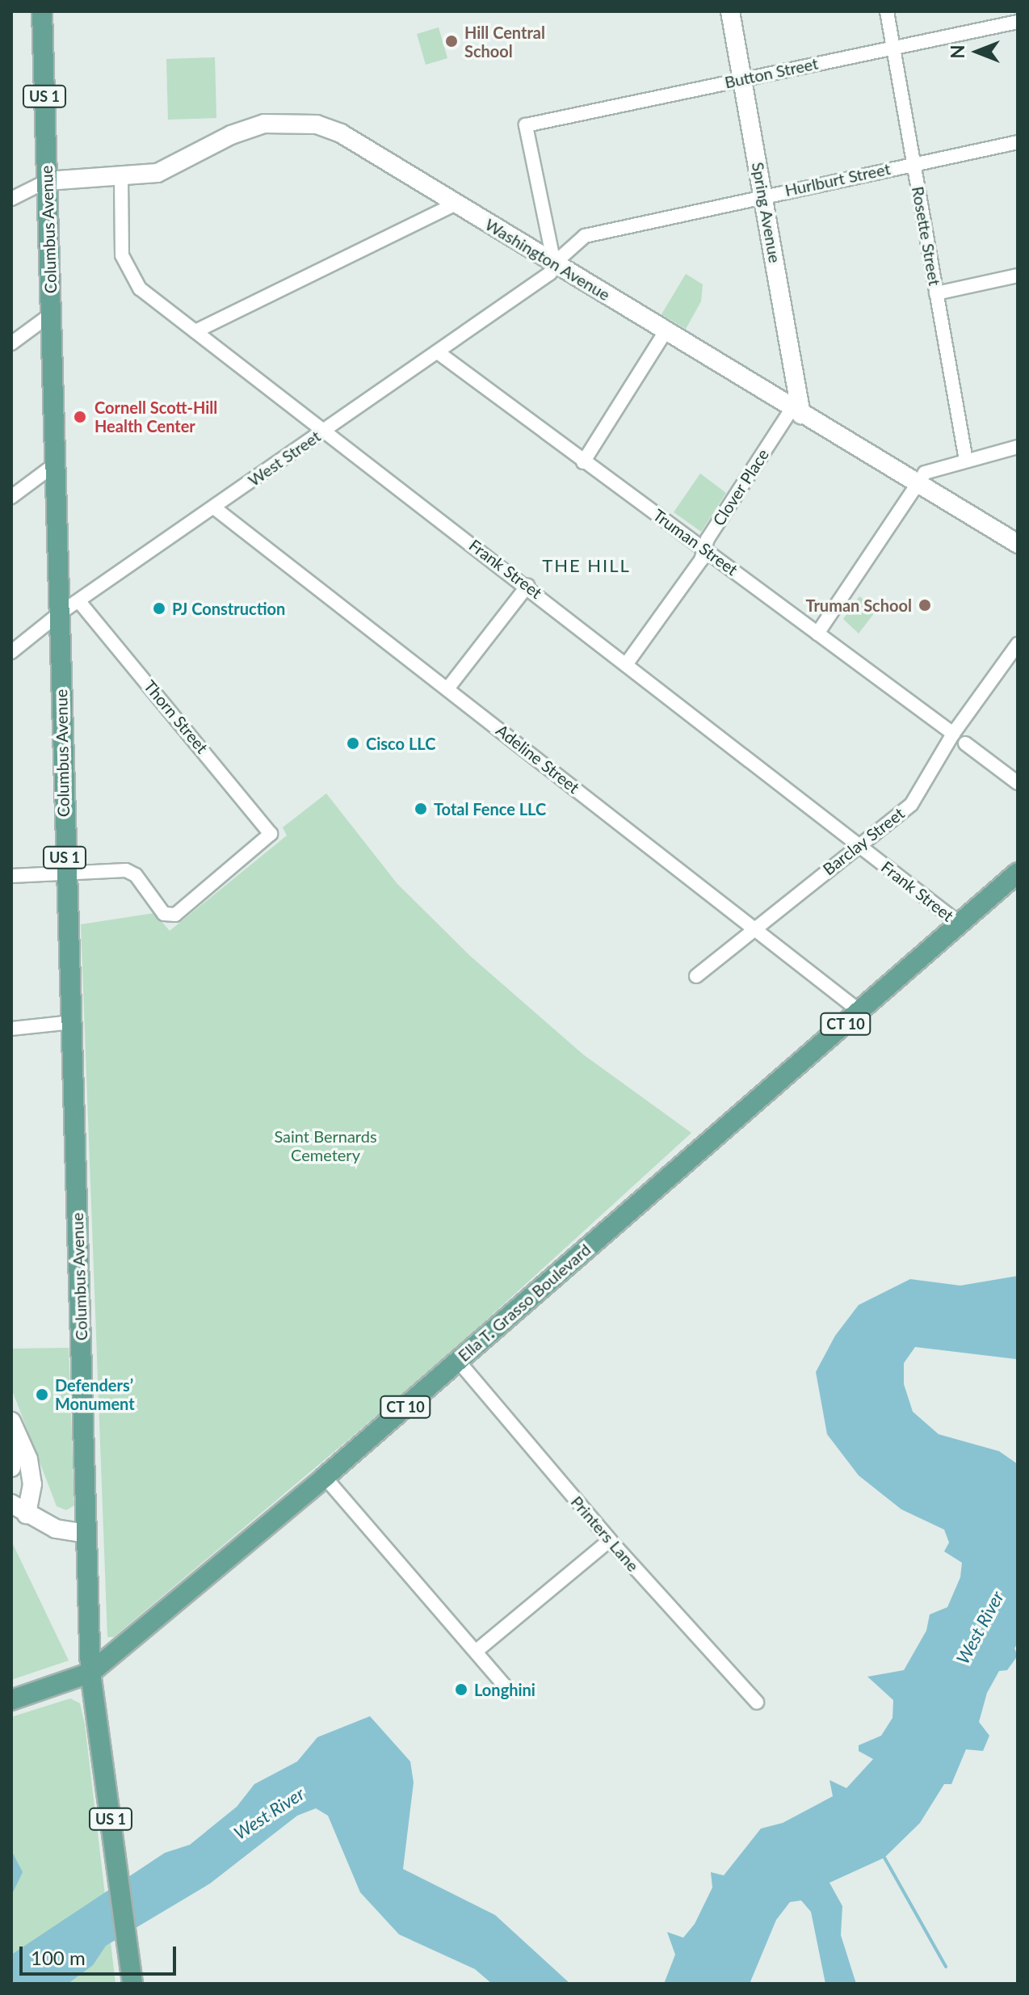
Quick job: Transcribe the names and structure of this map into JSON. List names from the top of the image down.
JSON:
{
  "streets": {
    "main road": [
      "US 1",
      "Spring Avenue",
      "Columbus Avenue",
      "Washington Avenue",
      "CT 10",
      "Ella T. Grasso Boulevard"
    ],
    "street": [
      "Button Street",
      "Hurlburt Street",
      "Rosette Street",
      "West Street",
      "Clover Place",
      "Truman Street",
      "Frank Street",
      "Thorn Street",
      "Adeline Street",
      "Barclay Street",
      "Printers Lane"
    ]
  },
  "crossings": [
    ["Button Street", "Hurlburt Street"],
    ["Button Street", "Spring Avenue"],
    ["Button Street", "Rosette Street"],
    ["Button Street", "Washington Avenue"],
    ["Button Street", "West Street"],
    ["US 1", "Columbus Avenue"],
    ["US 1", "Ella T. Grasso Boulevard"],
    ["Hurlburt Street", "Spring Avenue"],
    ["Hurlburt Street", "Rosette Street"],
    ["Hurlburt Street", "Washington Avenue"],
    ["Hurlburt Street", "West Street"],
    ["Spring Avenue", "Washington Avenue"],
    ["Spring Avenue", "Clover Place"],
    ["Columbus Avenue", "Washington Avenue"],
    ["Columbus Avenue", "West Street"],
    ["Columbus Avenue", "Thorn Street"],
    ["Washington Avenue", "West Street"],
    ["Washington Avenue", "Clover Place"],
    ["Washington Avenue", "Frank Street"],
    ["West Street", "Truman Street"],
    ["West Street", "Frank Street"],
    ["West Street", "Thorn Street"],
    ["West Street", "Adeline Street"],
    ["Clover Place", "Truman Street"],
    ["Clover Place", "Frank Street"],
    ["Truman Street", "Barclay Street"],
    ["Frank Street", "Barclay Street"],
    ["Frank Street", "Ella T. Grasso Boulevard"],
    ["Adeline Street", "Barclay Street"],
    ["Adeline Street", "Ella T. Grasso Boulevard"],
    ["Ella T. Grasso Boulevard", "Printers Lane"]
  ],
  "districts": ["THE HILL"],
  "water": ["West River"],
  "parks": ["Saint Bernards Cemetery"],
  "places": [
    "Hill Central School",
    "Cornell Scott-Hill Health Center",
    "Truman School",
    "PJ Construction",
    "Cisco LLC",
    "Total Fence LLC",
    "Defenders’ Monument",
    "Longhini"
  ],
  "scale_bar": "100 m",
  "north": "left"
}
